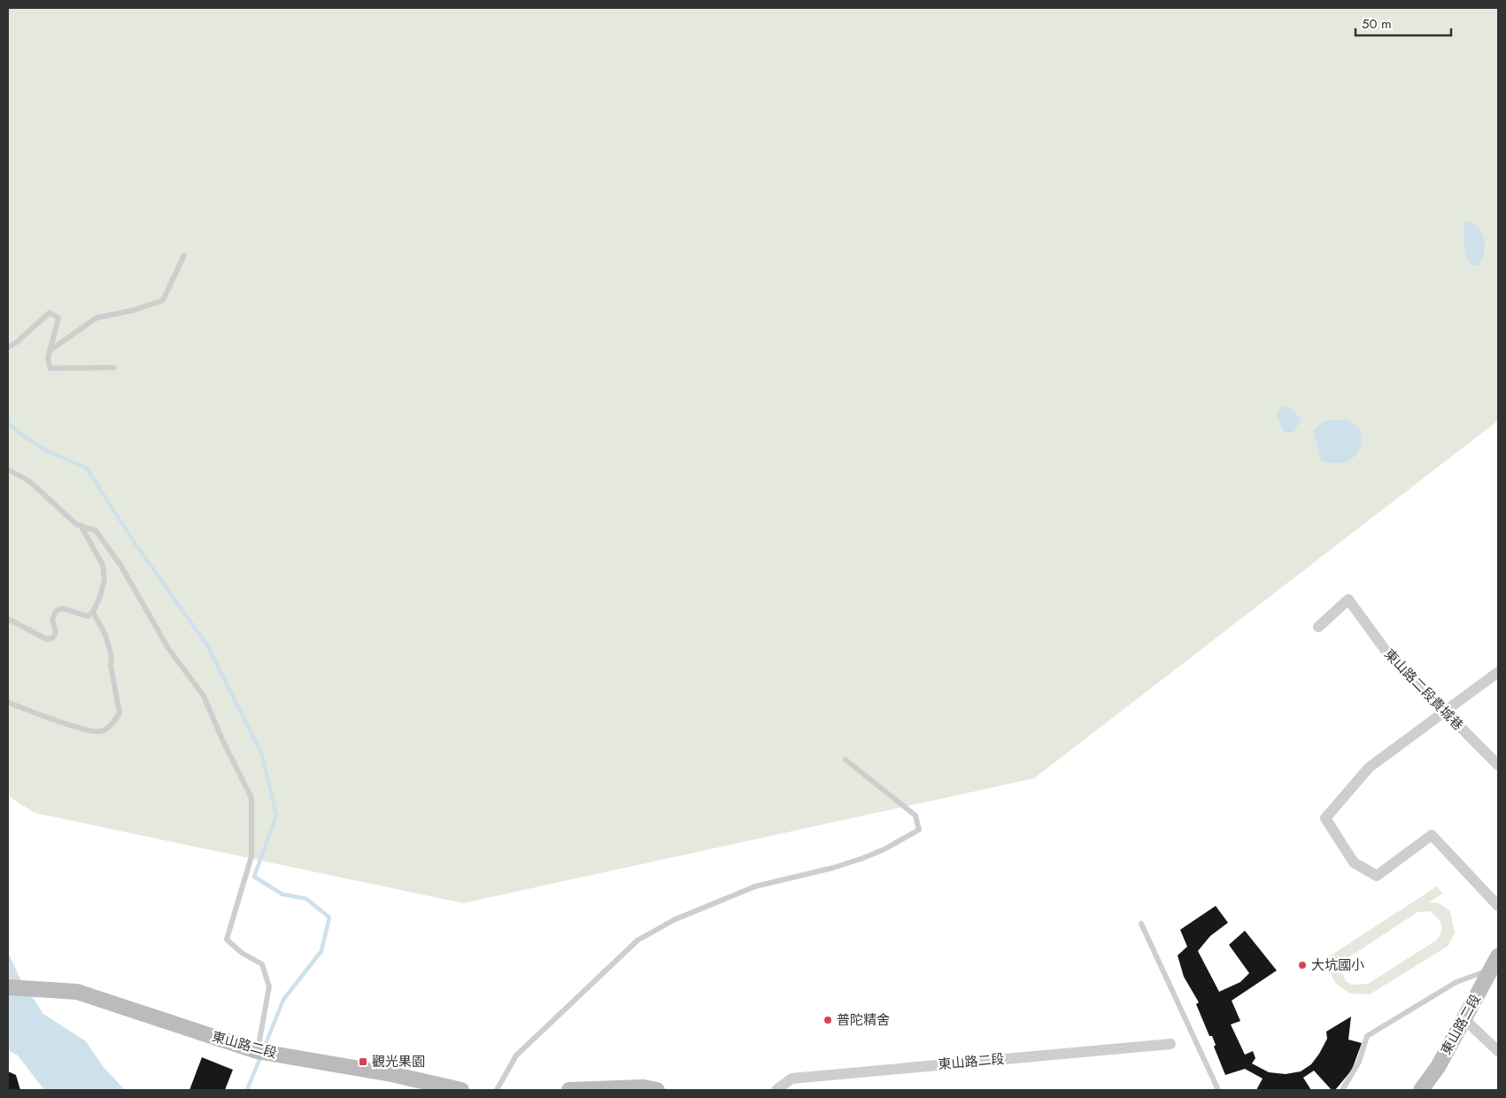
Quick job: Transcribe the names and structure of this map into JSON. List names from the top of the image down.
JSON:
{
  "streets": {
    "main road": ["東山路二段"],
    "street": ["東山路二段貴城巷"]
  },
  "places": {
    "other": ["大坑國小", "普陀精舍"],
    "transit": ["觀光果園"]
  },
  "scale_bar": "50 m"
}
